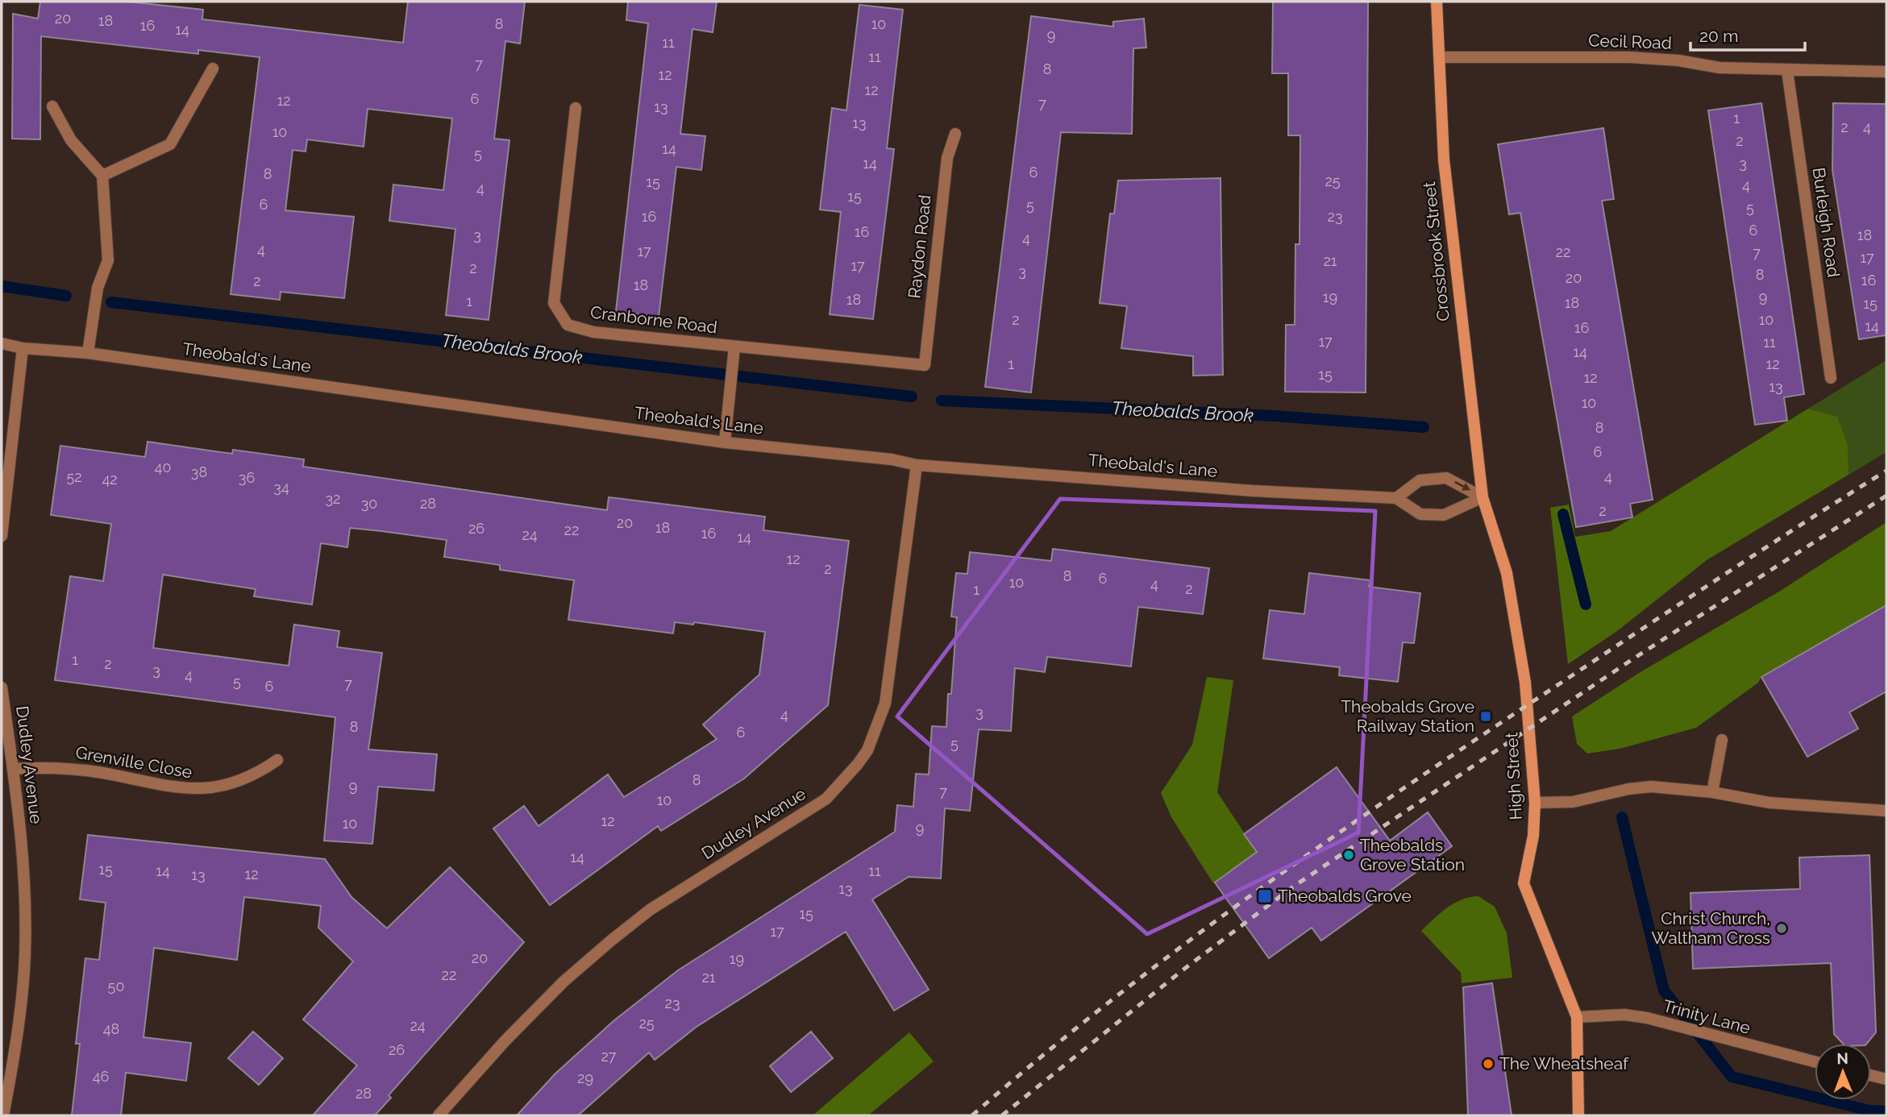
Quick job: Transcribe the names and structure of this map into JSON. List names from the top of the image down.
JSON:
{
  "streets": {
    "main road": ["Crossbrook Street", "High Street"],
    "street": [
      "Cecil Road",
      "Burleigh Road",
      "Raydon Road",
      "Cranborne Road",
      "Theobald's Lane",
      "Grenville Close",
      "Dudley Avenue",
      "Trinity Lane"
    ]
  },
  "crossings": [
    ["Cecil Road", "Burleigh Road"],
    ["Cecil Road", "Crossbrook Street"],
    ["Raydon Road", "Cranborne Road"],
    ["Crossbrook Street", "High Street"],
    ["Theobald's Lane", "Dudley Avenue"],
    ["Grenville Close", "Dudley Avenue"],
    ["High Street", "Trinity Lane"]
  ],
  "water": ["Theobalds Brook"],
  "places": {
    "transit": ["Theobalds Grove Railway Station", "Theobalds Grove"],
    "other": ["Theobalds Grove Station", "Christ Church, Waltham Cross", "The Wheatsheaf"]
  },
  "house_numbers": [
    "20",
    "18",
    "8",
    "10",
    "16",
    "14",
    "9",
    "11",
    "11",
    "7",
    "8",
    "12",
    "12",
    "6",
    "12",
    "7",
    "13",
    "1",
    "13",
    "2",
    "4",
    "10",
    "2",
    "14",
    "5",
    "14",
    "3",
    "6",
    "8",
    "25",
    "15",
    "4",
    "4",
    "15",
    "6",
    "5",
    "5",
    "16",
    "23",
    "6",
    "16",
    "3",
    "18",
    "4",
    "4",
    "17",
    "22",
    "7",
    "17",
    "21",
    "17",
    "2",
    "3",
    "8",
    "20",
    "16",
    "2",
    "18",
    "19",
    "9",
    "18",
    "1",
    "18",
    "15",
    "2",
    "10",
    "14",
    "16",
    "17",
    "11",
    "14",
    "1",
    "12",
    "15",
    "12",
    "13",
    "10",
    "8",
    "6",
    "40",
    "38",
    "52",
    "4",
    "36",
    "42",
    "34",
    "32",
    "30",
    "28",
    "2",
    "20",
    "18",
    "26",
    "22",
    "16",
    "24",
    "14",
    "12",
    "2",
    "8",
    "6",
    "10",
    "4",
    "2",
    "1",
    "1",
    "2",
    "3",
    "4",
    "5",
    "7",
    "6",
    "3",
    "4",
    "8",
    "6",
    "5",
    "8",
    "9",
    "7",
    "10",
    "12",
    "10",
    "9",
    "14",
    "15",
    "14",
    "11",
    "12",
    "13",
    "13",
    "15",
    "17",
    "20",
    "19",
    "22",
    "21",
    "50",
    "23",
    "25",
    "24",
    "48",
    "26",
    "27",
    "46",
    "29",
    "28"
  ],
  "scale_bar": "20 m",
  "north": "top"
}
